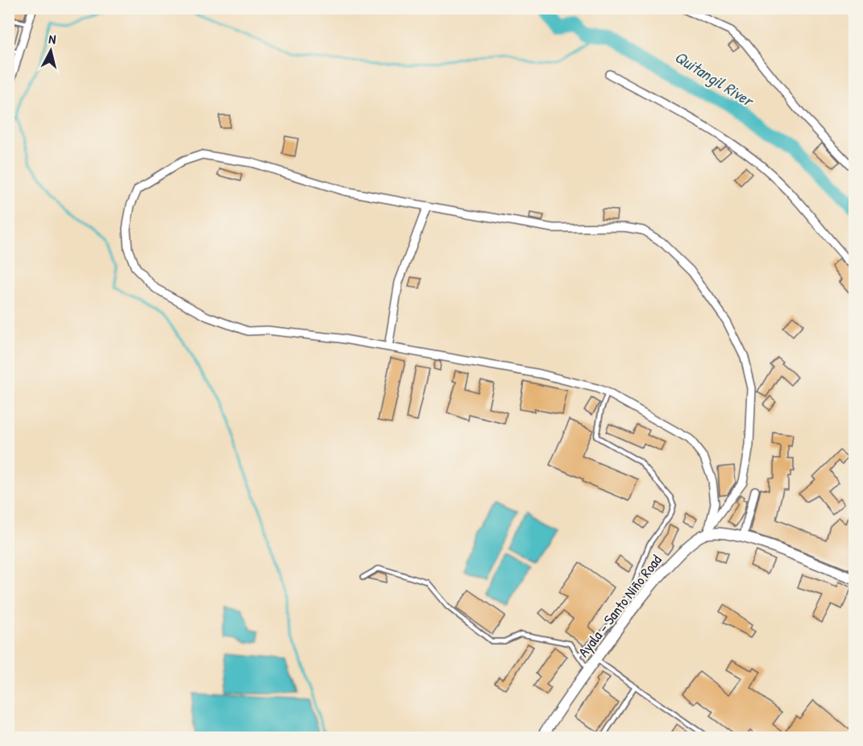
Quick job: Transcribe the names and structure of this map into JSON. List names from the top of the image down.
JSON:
{
  "streets": {
    "street": ["Ayala – Santo Niño Road"]
  },
  "water": ["Quitangil River"],
  "north": "top"
}
